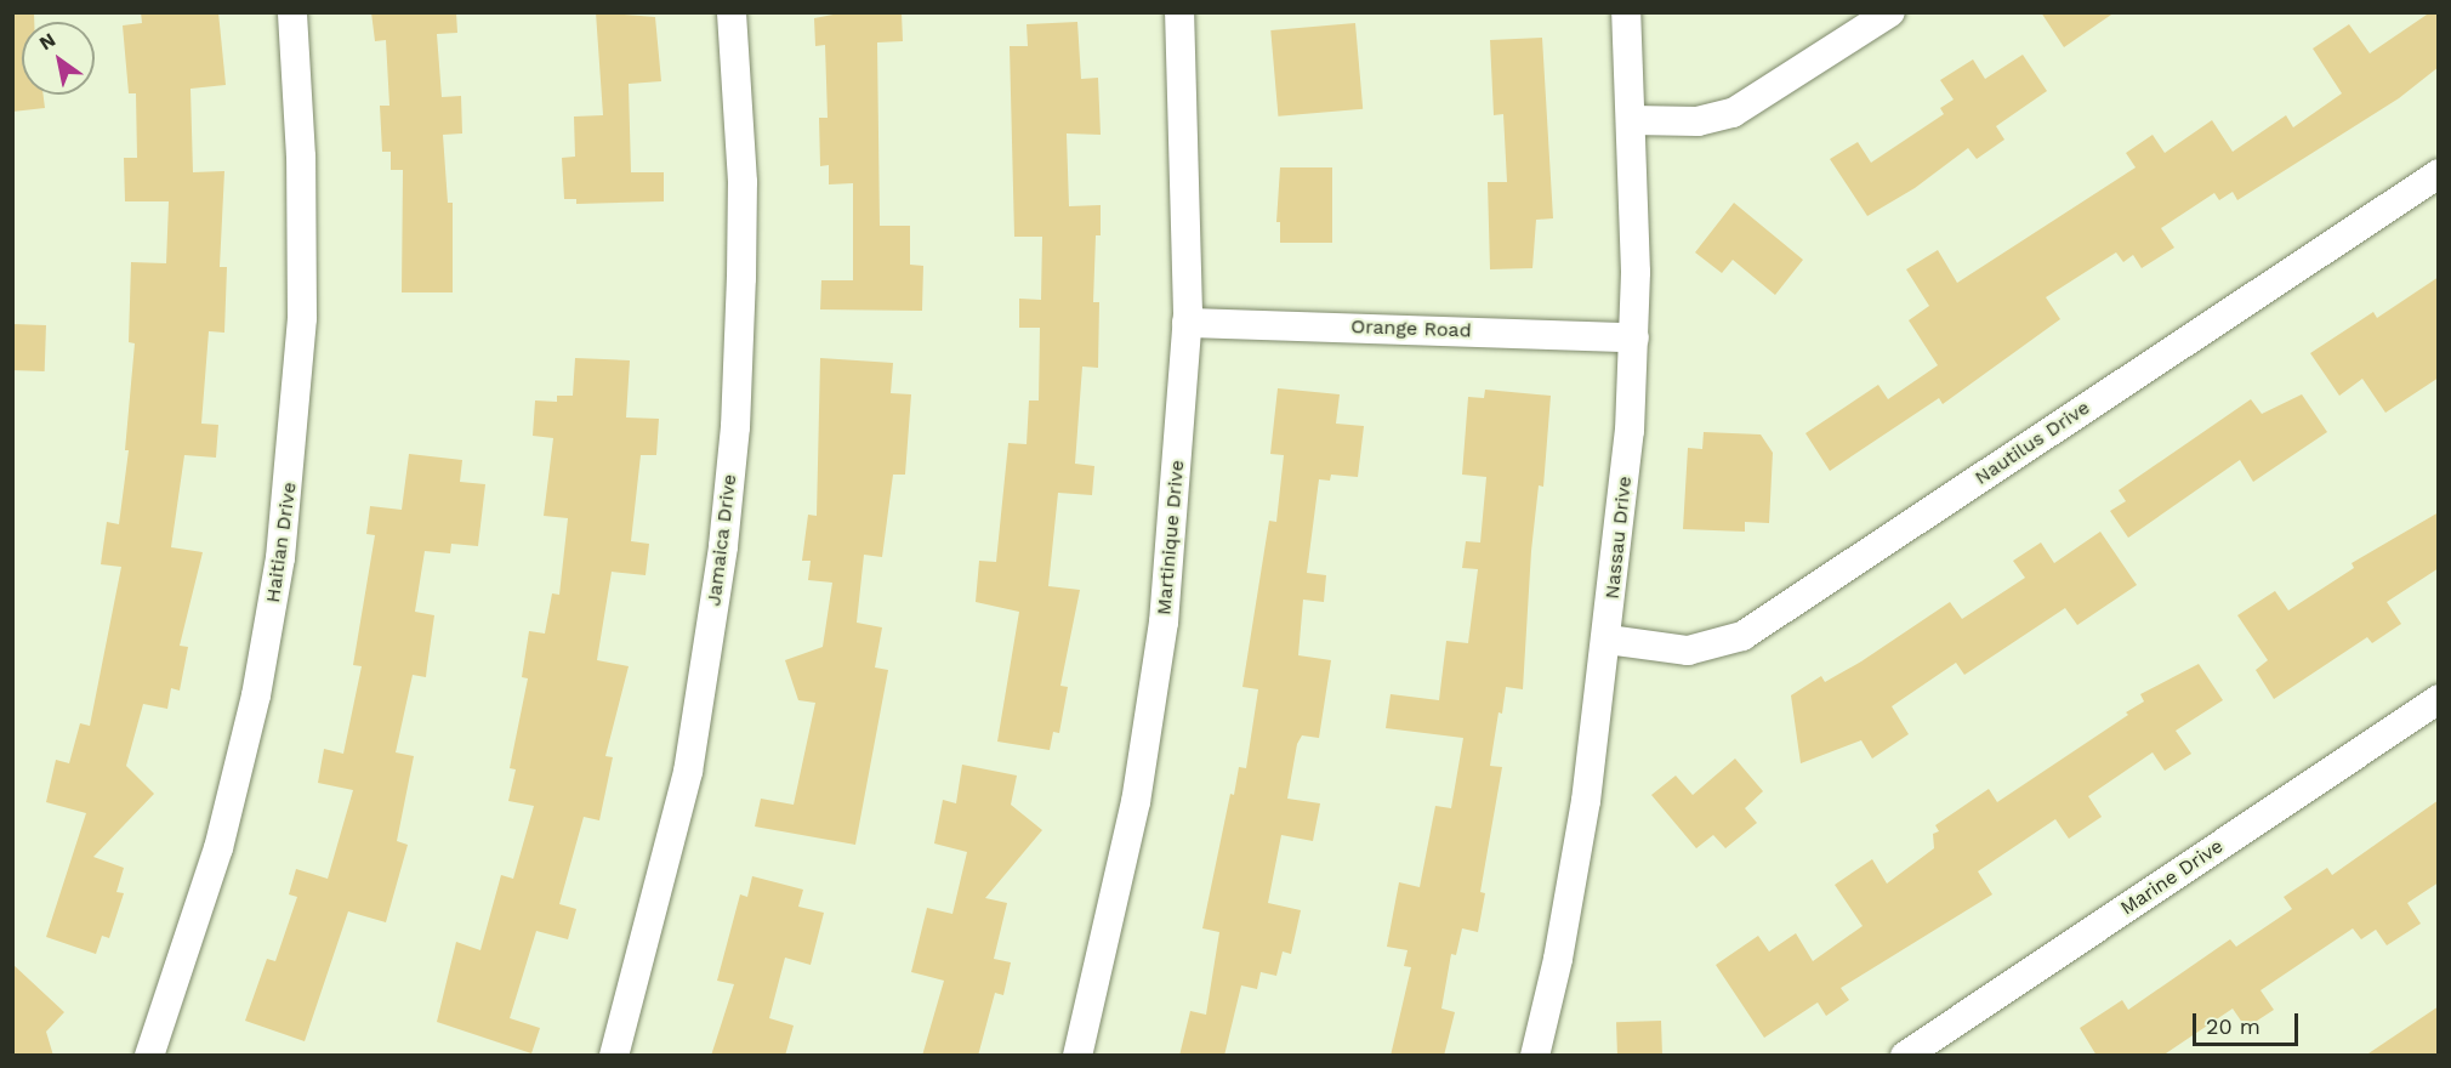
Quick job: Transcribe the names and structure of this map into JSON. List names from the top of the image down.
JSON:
{
  "streets": {
    "street": [
      "Orange Road",
      "Nautilus Drive",
      "Martinique Drive",
      "Nassau Drive",
      "Jamaica Drive",
      "Haitian Drive",
      "Marine Drive"
    ]
  },
  "crossings": [
    ["Orange Road", "Martinique Drive"],
    ["Orange Road", "Nassau Drive"],
    ["Nautilus Drive", "Nassau Drive"]
  ],
  "scale_bar": "20 m",
  "north": "top left"
}
